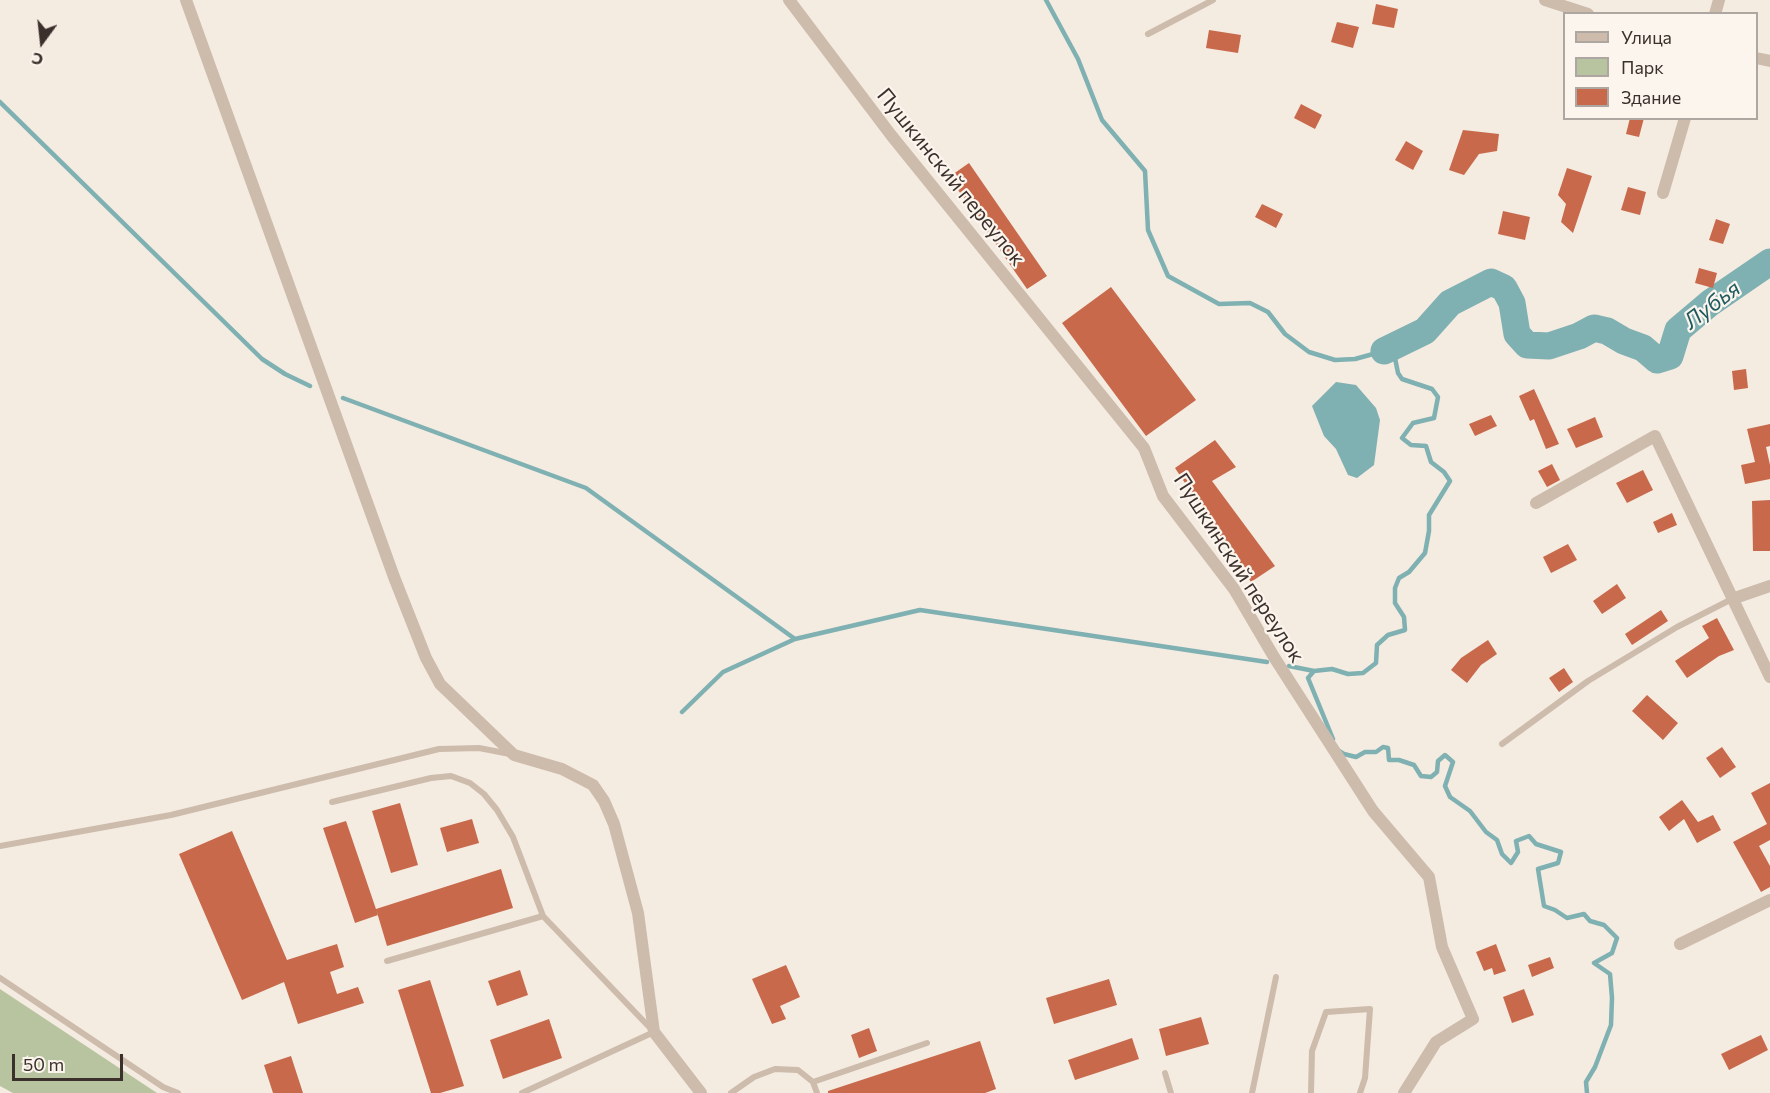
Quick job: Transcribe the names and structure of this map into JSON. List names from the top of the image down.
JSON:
{
  "streets": {
    "street": ["Пушкинский переулок"]
  },
  "water": ["Лубья"],
  "legend": ["Улица", "Парк", "Здание"],
  "scale_bar": "50 m",
  "north": "bottom"
}
